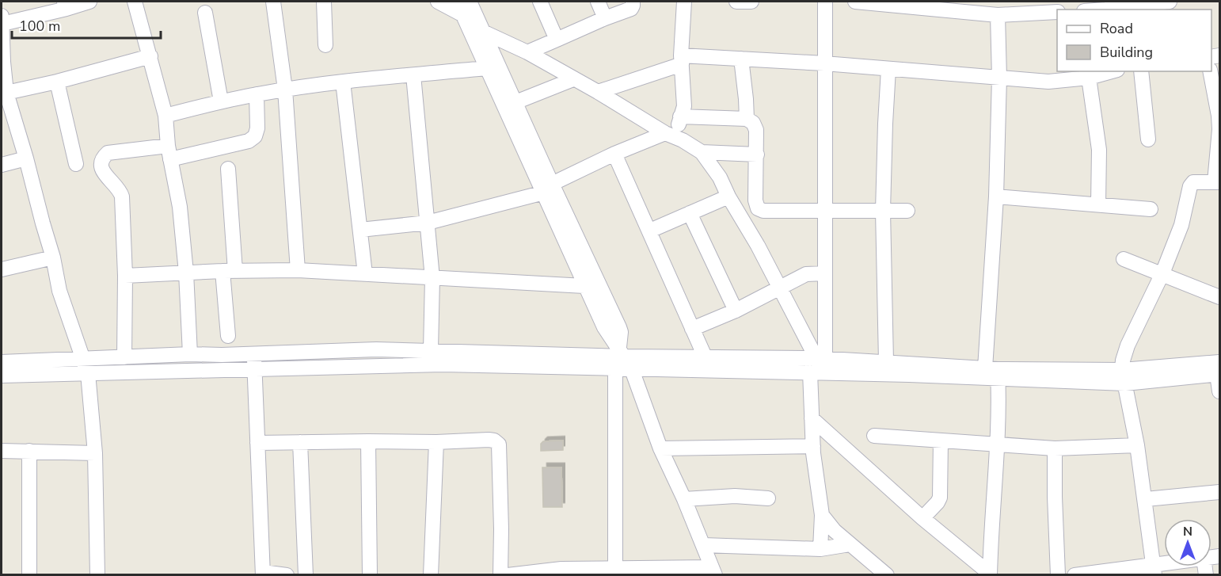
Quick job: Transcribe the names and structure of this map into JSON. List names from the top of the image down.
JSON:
{
  "legend": ["Road", "Building"],
  "scale_bar": "100 m",
  "north": "top"
}
